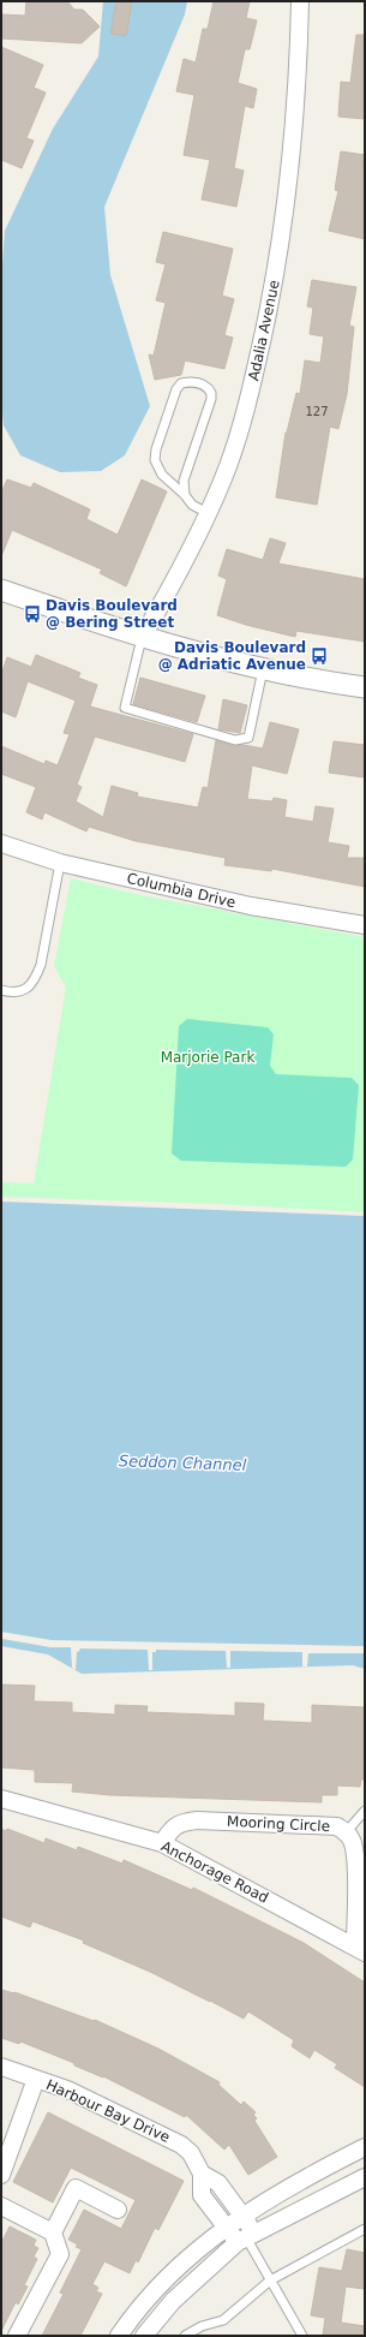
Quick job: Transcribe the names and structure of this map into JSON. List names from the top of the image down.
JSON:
{
  "streets": {
    "street": [
      "Adalia Avenue",
      "Columbia Drive",
      "Mooring Circle",
      "Anchorage Road",
      "Harbour Bay Drive"
    ]
  },
  "crossings": [
    ["Mooring Circle", "Anchorage Road"]
  ],
  "water": ["Seddon Channel"],
  "parks": ["Marjorie Park"],
  "places": {
    "bus stop": ["Davis Boulevard @ Bering Street", "Davis Boulevard @ Adriatic Avenue"]
  },
  "house_numbers": ["127"]
}
